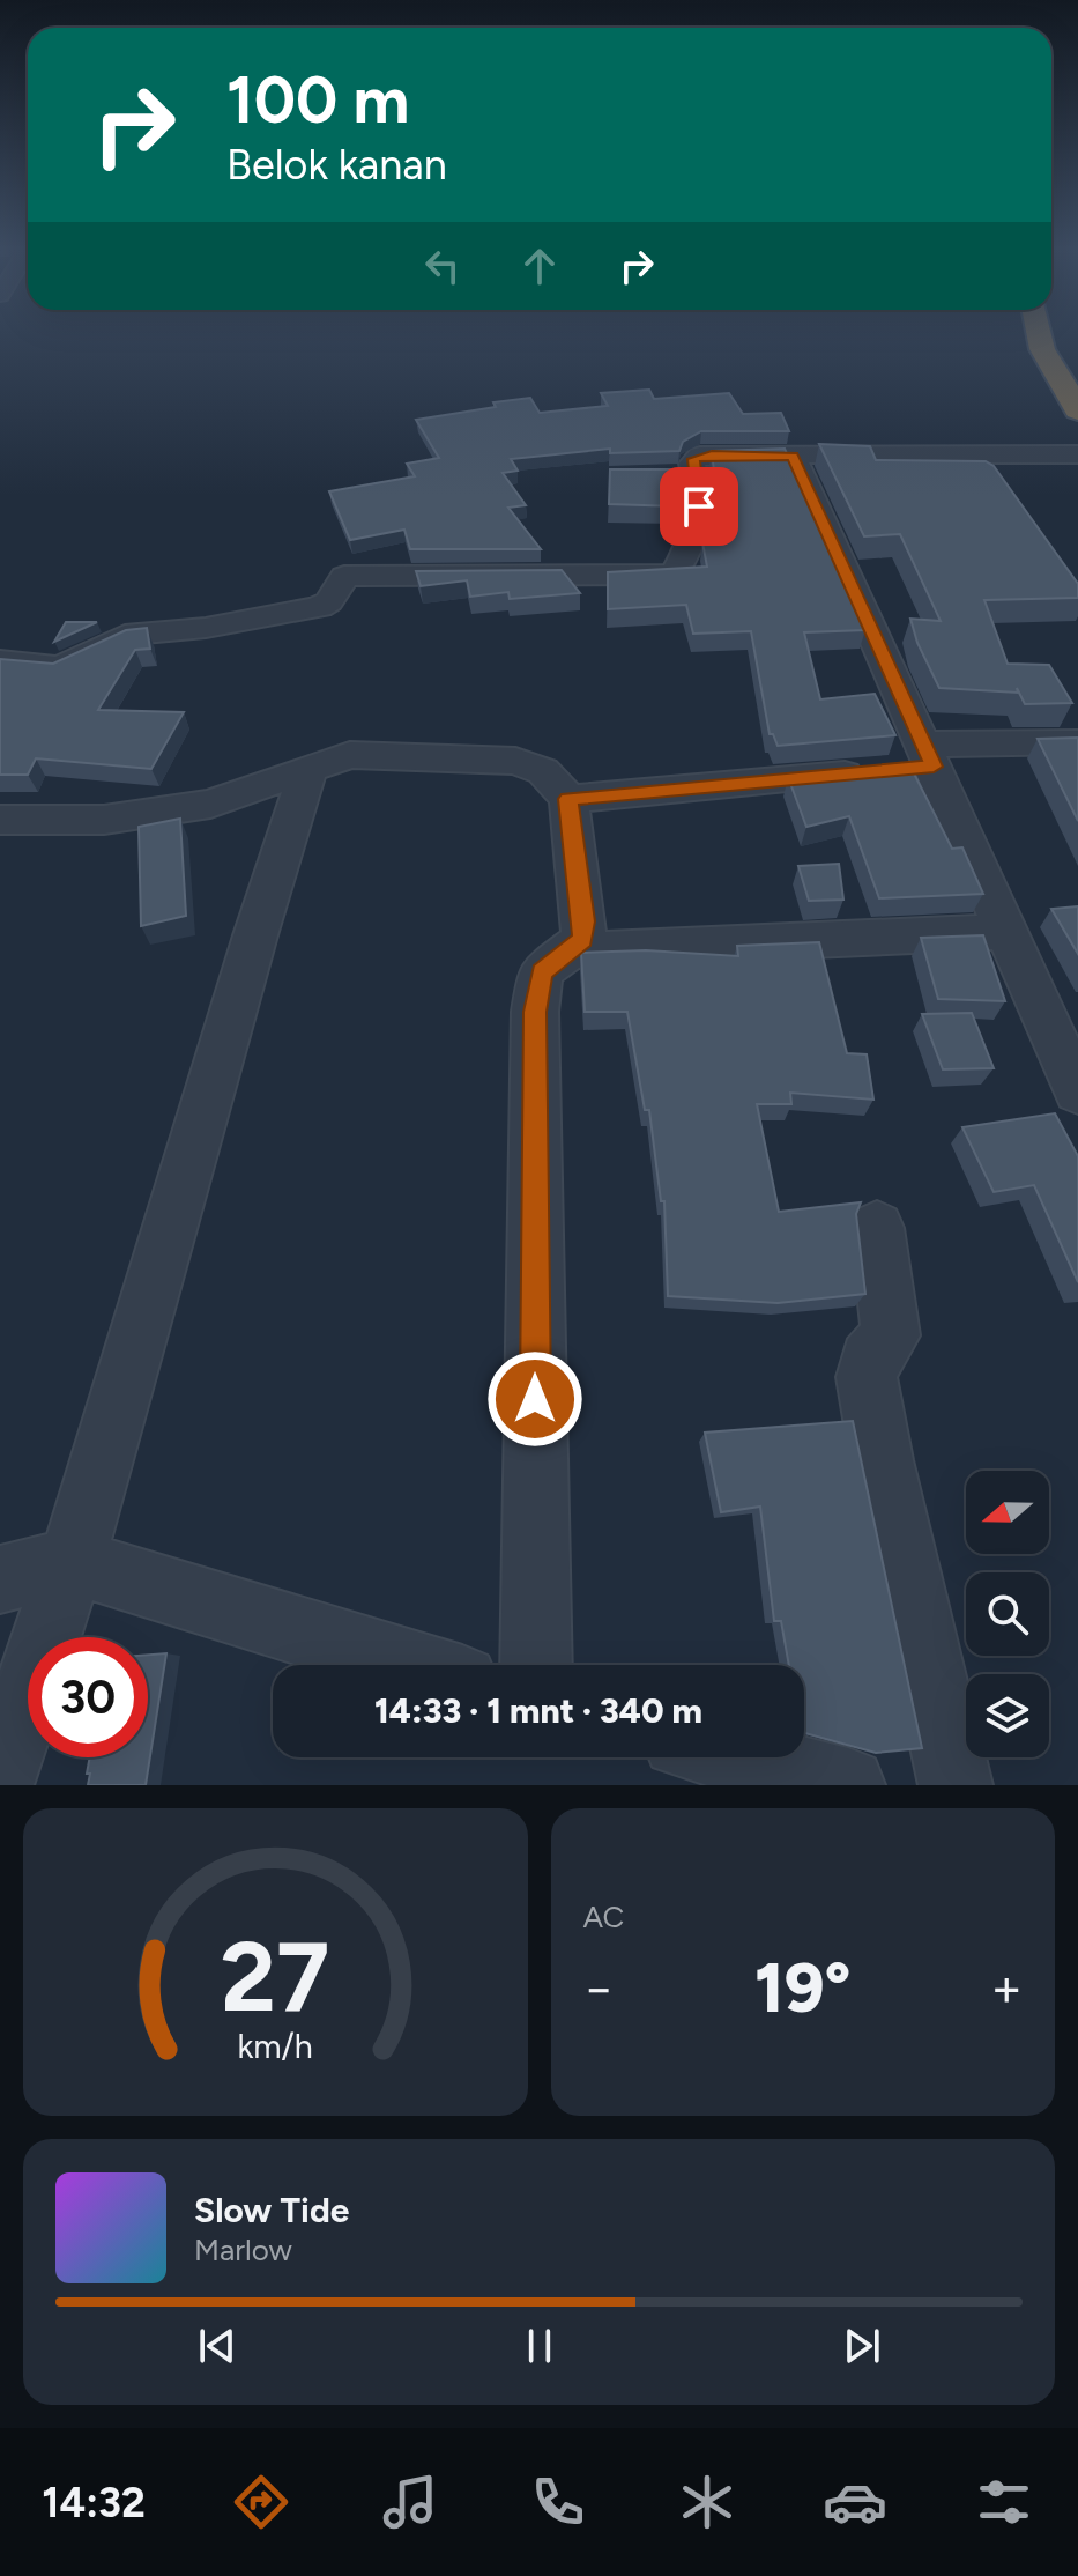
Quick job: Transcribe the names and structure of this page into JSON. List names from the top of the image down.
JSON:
{
  "north": "left",
  "page": {
    "turn": ["100 m", "Belok kanan"],
    "limit": "30",
    "trip": "14:33 · 1 mnt · 340 m",
    "tile": "AC",
    "heat": ["−", "19°", "+"],
    "song": ["Slow Tide", "Marlow"],
    "tabs": "14:32",
    "gauge": ["27", "km/h"]
  }
}
